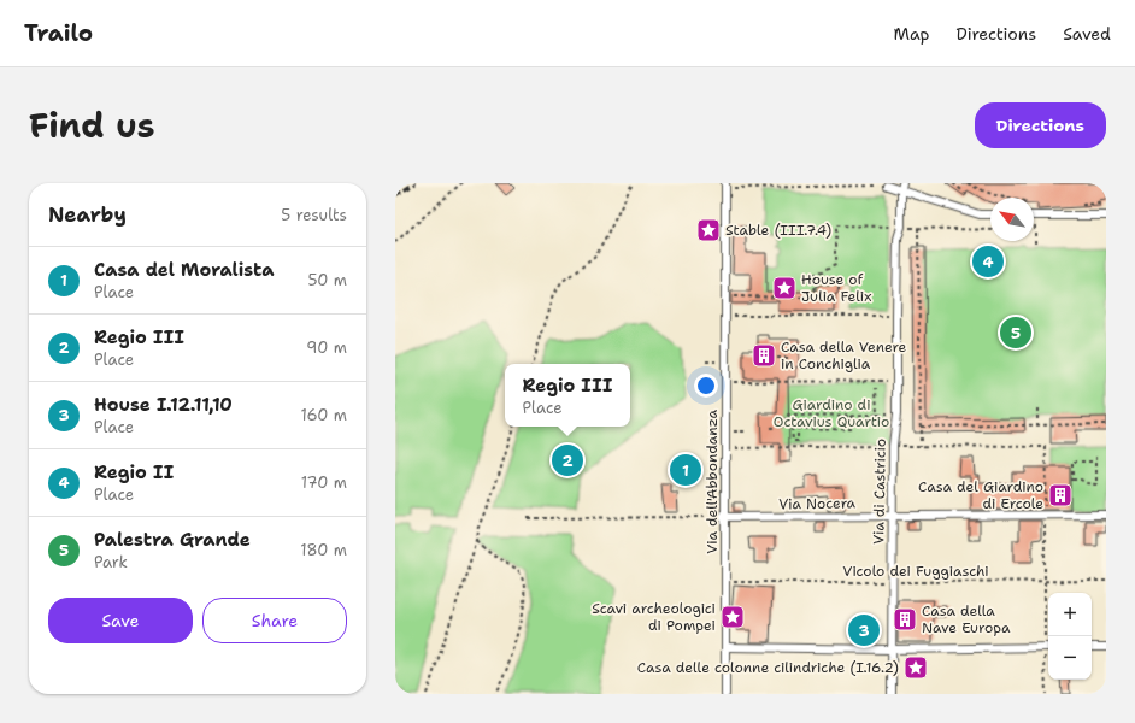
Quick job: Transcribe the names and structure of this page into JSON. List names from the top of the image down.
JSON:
{
  "streets": {
    "street": ["Via dell'Abbondanza", "Via di Castricio", "Via Nocera"],
    "path": ["Vicolo dei Fuggiaschi"]
  },
  "crossings": [
    ["Via dell'Abbondanza", "Via Nocera"],
    ["Via dell'Abbondanza", "Vicolo dei Fuggiaschi"],
    ["Via di Castricio", "Via Nocera"],
    ["Via di Castricio", "Vicolo dei Fuggiaschi"]
  ],
  "parks": ["Giardino di Octavius Quartio"],
  "places": {
    "place": [
      "Stable (III.7.4)",
      "House of Julia Felix",
      "Scavi archeologici di Pompei",
      "Casa delle colonne cilindriche (I.16.2)"
    ],
    "building": ["Casa della Venere in Conchiglia", "Casa del Giardino di Ercole", "Casa della Nave Europa"]
  },
  "north": "top left",
  "page": {
    "header": "Trailo",
    "nav": ["Map", "Directions", "Saved"],
    "title": "Find us",
    "buttons": [
      "Directions",
      ["Save", "Share"]
    ],
    "heading": ["Nearby", "5 results"],
    "pins": [
      "4",
      "5",
      "2",
      "1",
      "3"
    ],
    "list": [
      {
        "mark": "1",
        "name": "Casa del Moralista",
        "note": "Place",
        "value": "50 m"
      },
      {
        "mark": "2",
        "name": "Regio III",
        "note": "Place",
        "value": "90 m"
      },
      {
        "mark": "3",
        "name": "House I.12.11,10",
        "note": "Place",
        "value": "160 m"
      },
      {
        "mark": "4",
        "name": "Regio II",
        "note": "Place",
        "value": "170 m"
      },
      {
        "mark": "5",
        "name": "Palestra Grande",
        "note": "Park",
        "value": "180 m"
      }
    ],
    "popup": ["Regio III", "Place"],
    "map_buttons": ["+", "−"]
  }
}
